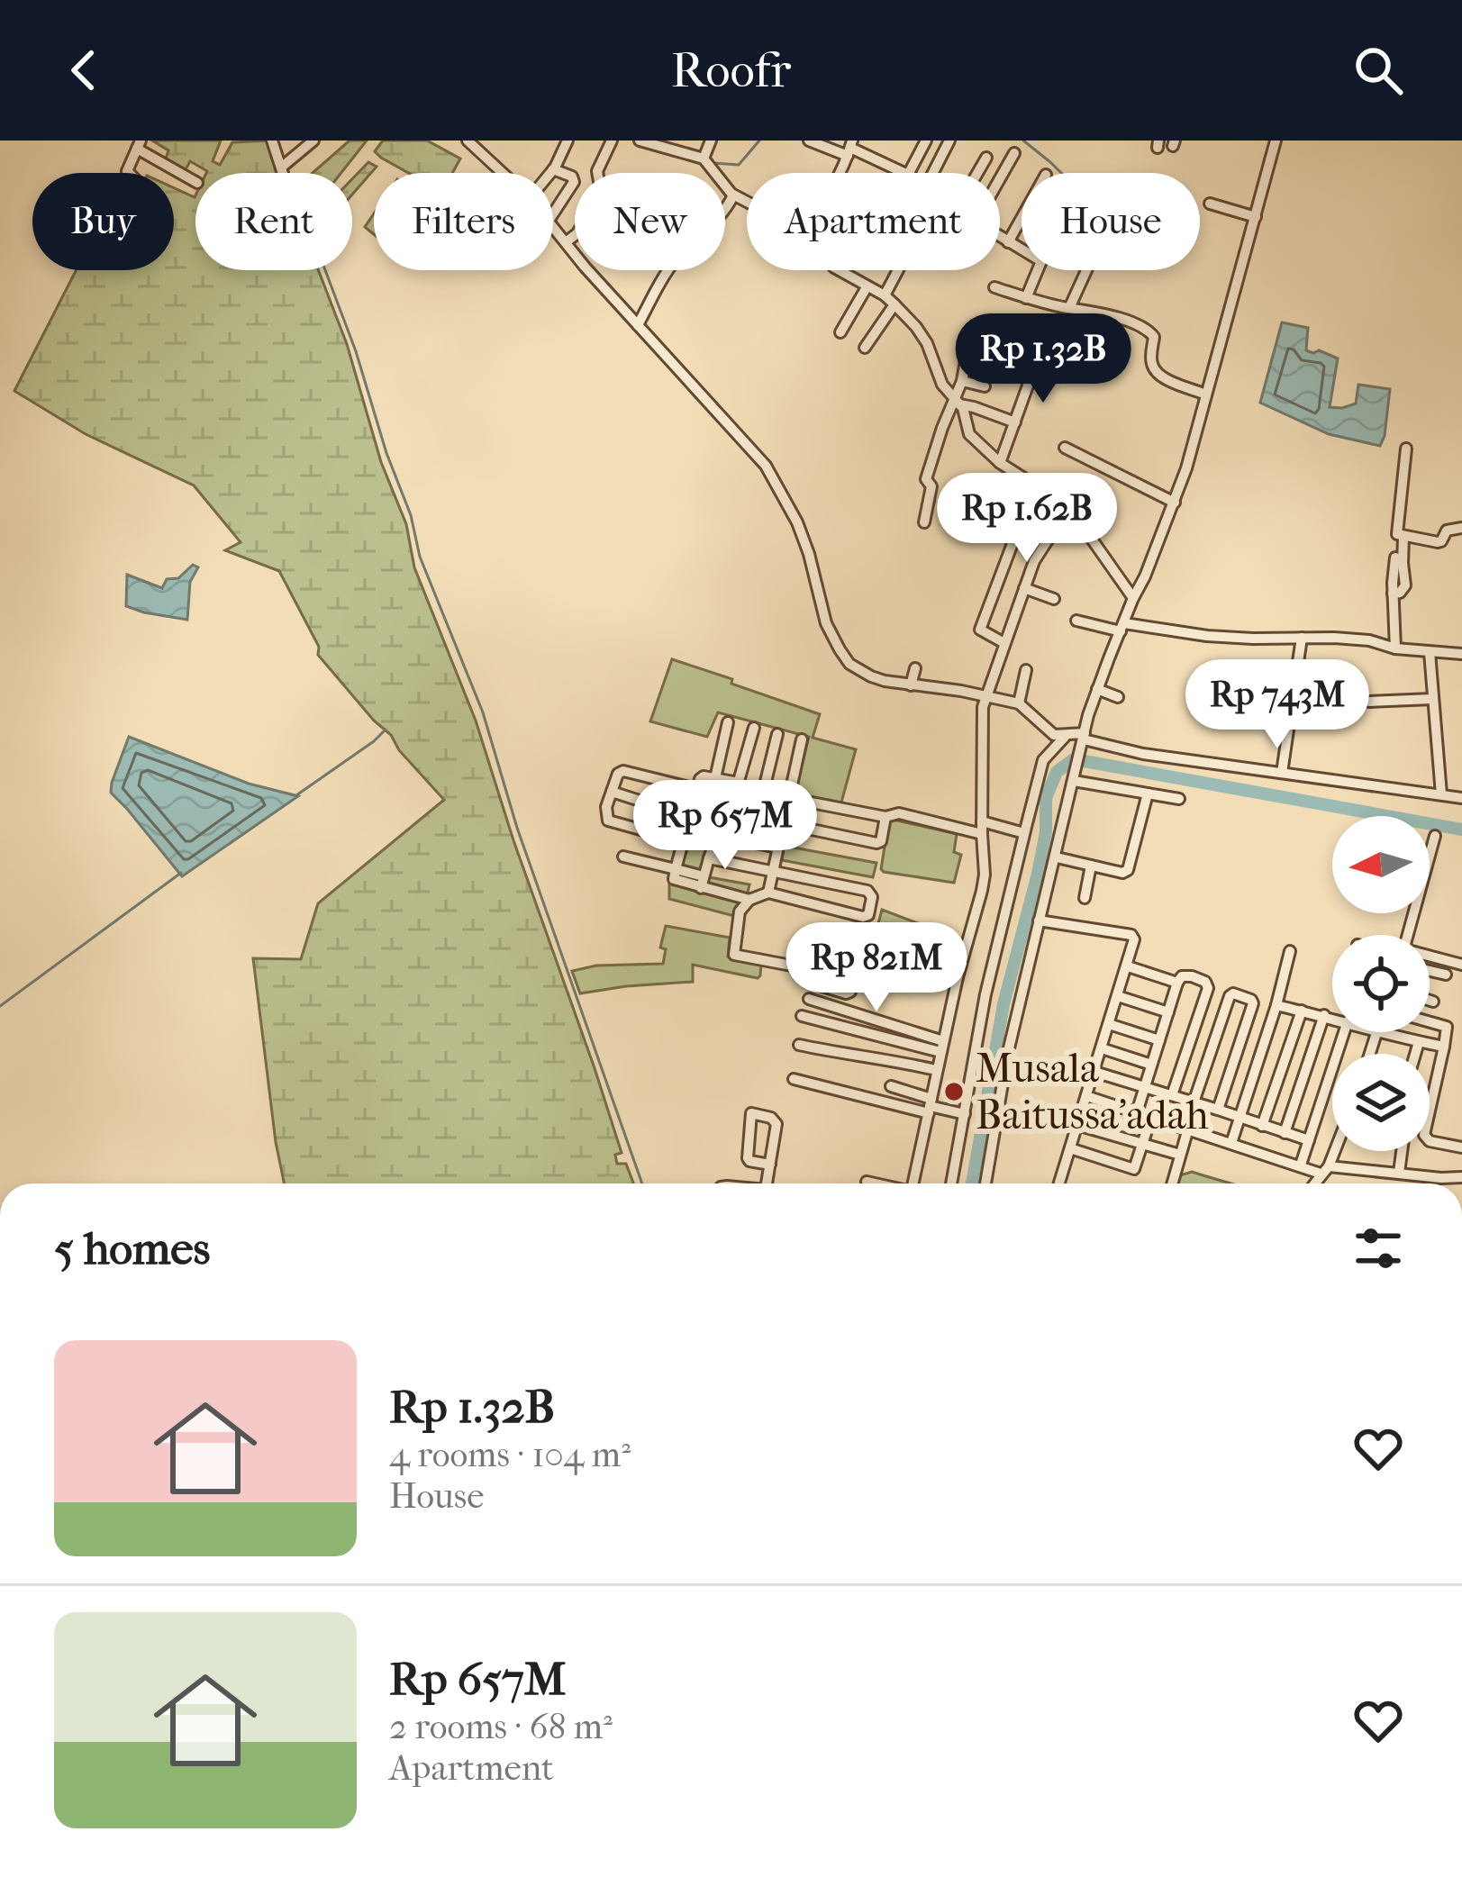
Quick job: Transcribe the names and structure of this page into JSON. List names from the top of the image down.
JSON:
{
  "places": ["Musala Baitussa'adah"],
  "north": "left",
  "page": {
    "header": "Roofr",
    "chip": [
      "Buy",
      "Rent",
      "Filters",
      "New",
      "Apartment",
      "House"
    ],
    "price": [
      "Rp 1.32B",
      "Rp 1.62B",
      "Rp 743M",
      "Rp 657M",
      "Rp 821M"
    ],
    "heading": "5 homes",
    "list": [
      {
        "name": "Rp 1.32B",
        "note": "4 rooms · 104 m² · House"
      },
      {
        "name": "Rp 657M",
        "note": "2 rooms · 68 m² · Apartment"
      }
    ]
  }
}
